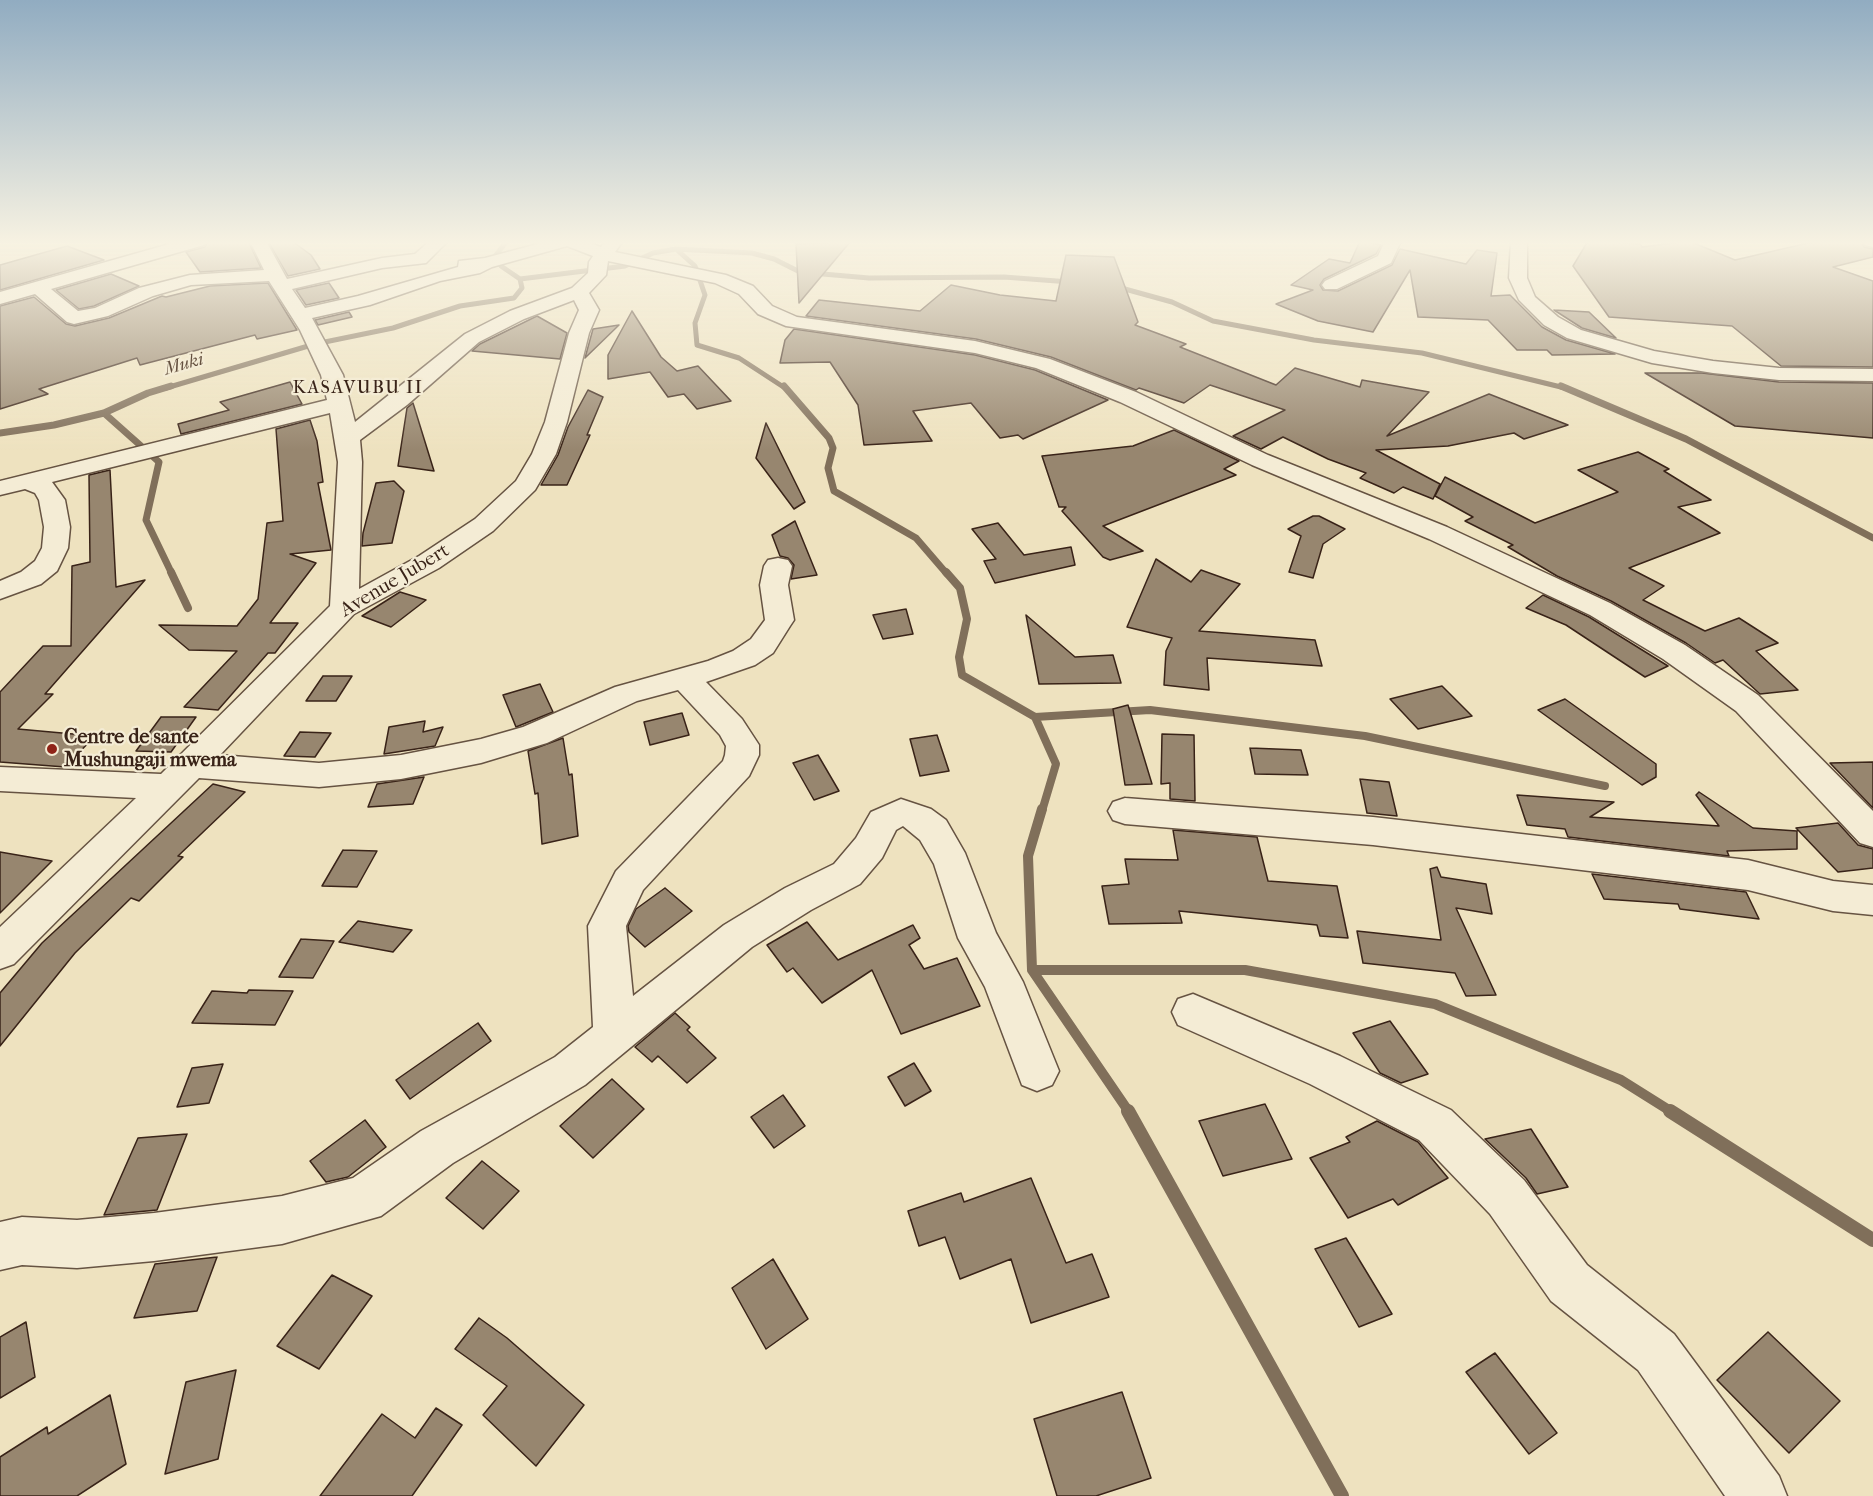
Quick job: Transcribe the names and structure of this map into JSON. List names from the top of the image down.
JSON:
{
  "streets": {
    "street": ["Avenue Jubert"]
  },
  "districts": ["KASAVUBU II"],
  "water": ["Muki"],
  "places": ["Centre de sante Mushungaji mwema"]
}
